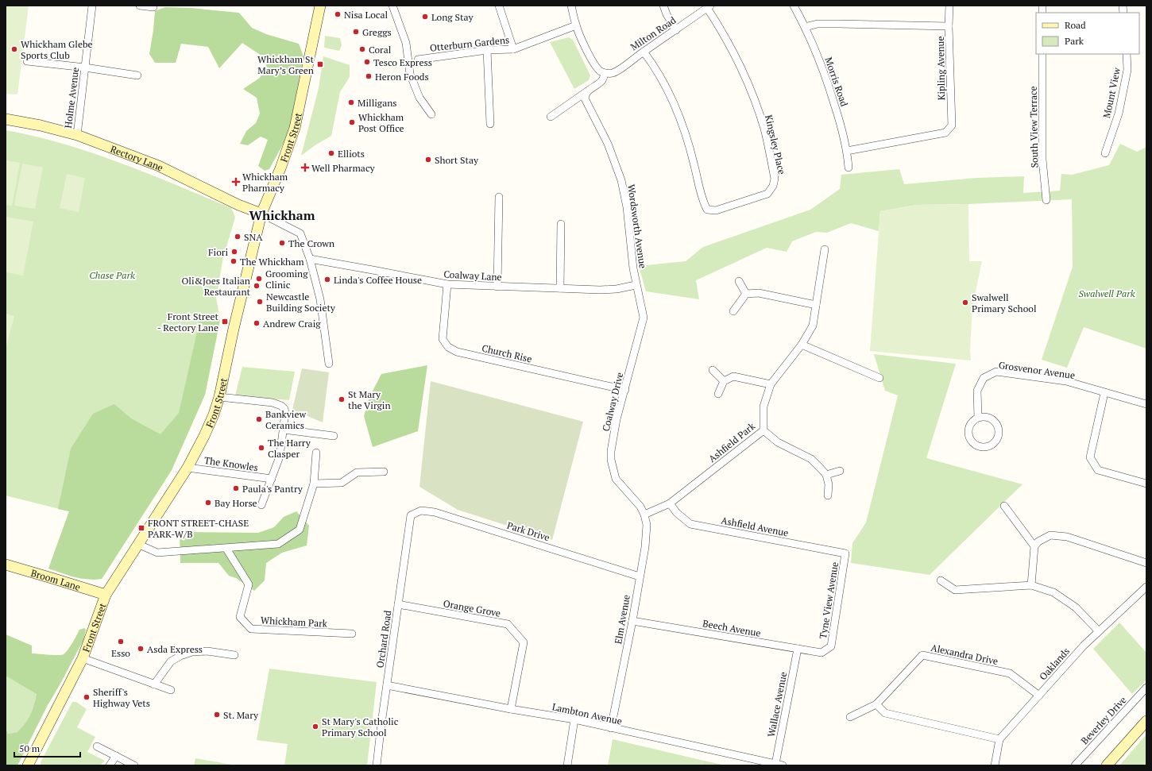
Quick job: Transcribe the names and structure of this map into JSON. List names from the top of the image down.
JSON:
{
  "streets": {
    "main road": ["Front Street", "Rectory Lane", "Broom Lane"],
    "street": [
      "Milton Road",
      "Otterburn Gardens",
      "Kipling Avenue",
      "Morris Road",
      "Mount View",
      "Holme Avenue",
      "South View Terrace",
      "Kingsley Place",
      "Wordsworth Avenue",
      "Coalway Lane",
      "Church Rise",
      "Grosvenor Avenue",
      "Coalway Drive",
      "Ashfield Park",
      "The Knowles",
      "Ashfield Avenue",
      "Park Drive",
      "Tyne View Avenue",
      "Orange Grove",
      "Elm Avenue",
      "Whickham Park",
      "Beech Avenue",
      "Orchard Road",
      "Alexandra Drive",
      "Oaklands",
      "Wallace Avenue",
      "Lambton Avenue",
      "Beverley Drive"
    ]
  },
  "crossings": [
    ["Milton Road", "Kingsley Place"],
    ["Kipling Avenue", "Morris Road"],
    ["Holme Avenue", "Rectory Lane"],
    ["Front Street", "Rectory Lane"],
    ["Front Street", "The Knowles"],
    ["Front Street", "Broom Lane"],
    ["Wordsworth Avenue", "Coalway Lane"],
    ["Wordsworth Avenue", "Coalway Drive"],
    ["Coalway Lane", "Church Rise"],
    ["Coalway Lane", "Coalway Drive"],
    ["Church Rise", "Coalway Drive"],
    ["Coalway Drive", "Ashfield Park"],
    ["Coalway Drive", "Elm Avenue"],
    ["Ashfield Park", "Ashfield Avenue"],
    ["Ashfield Park", "Elm Avenue"],
    ["Ashfield Avenue", "Tyne View Avenue"],
    ["Park Drive", "Elm Avenue"],
    ["Park Drive", "Orchard Road"],
    ["Tyne View Avenue", "Beech Avenue"],
    ["Orange Grove", "Orchard Road"],
    ["Orange Grove", "Lambton Avenue"],
    ["Elm Avenue", "Beech Avenue"],
    ["Elm Avenue", "Lambton Avenue"],
    ["Beech Avenue", "Wallace Avenue"],
    ["Orchard Road", "Lambton Avenue"],
    ["Alexandra Drive", "Oaklands"],
    ["Wallace Avenue", "Lambton Avenue"]
  ],
  "districts": ["Whickham"],
  "parks": ["Chase Park", "Swalwell Park"],
  "places": {
    "other": [
      "Nisa Local",
      "Long Stay",
      "Greggs",
      "Whickham Glebe Sports Club",
      "Coral",
      "Tesco Express",
      "Heron Foods",
      "Milligans",
      "Whickham Post Office",
      "Elliots",
      "Short Stay",
      "SNA",
      "The Crown",
      "Fiori",
      "The Whickham",
      "Grooming Clinic",
      "Linda's Coffee House",
      "Oli&Joes Italian Restaurant",
      "Newcastle Building Society",
      "Swalwell Primary School",
      "Andrew Craig",
      "St Mary the Virgin",
      "Bankview Ceramics",
      "The Harry Clasper",
      "Paula's Pantry",
      "Bay Horse",
      "Esso",
      "Asda Express",
      "Sheriff's Highway Vets",
      "St. Mary",
      "St Mary's Catholic Primary School"
    ],
    "transit": ["Whickham St Mary’s Green", "Front Street - Rectory Lane", "FRONT STREET-CHASE PARK-W/B"],
    "health": ["Well Pharmacy", "Whickham Pharmacy"]
  },
  "legend": ["Road", "Park"],
  "scale_bar": "50 m"
}
